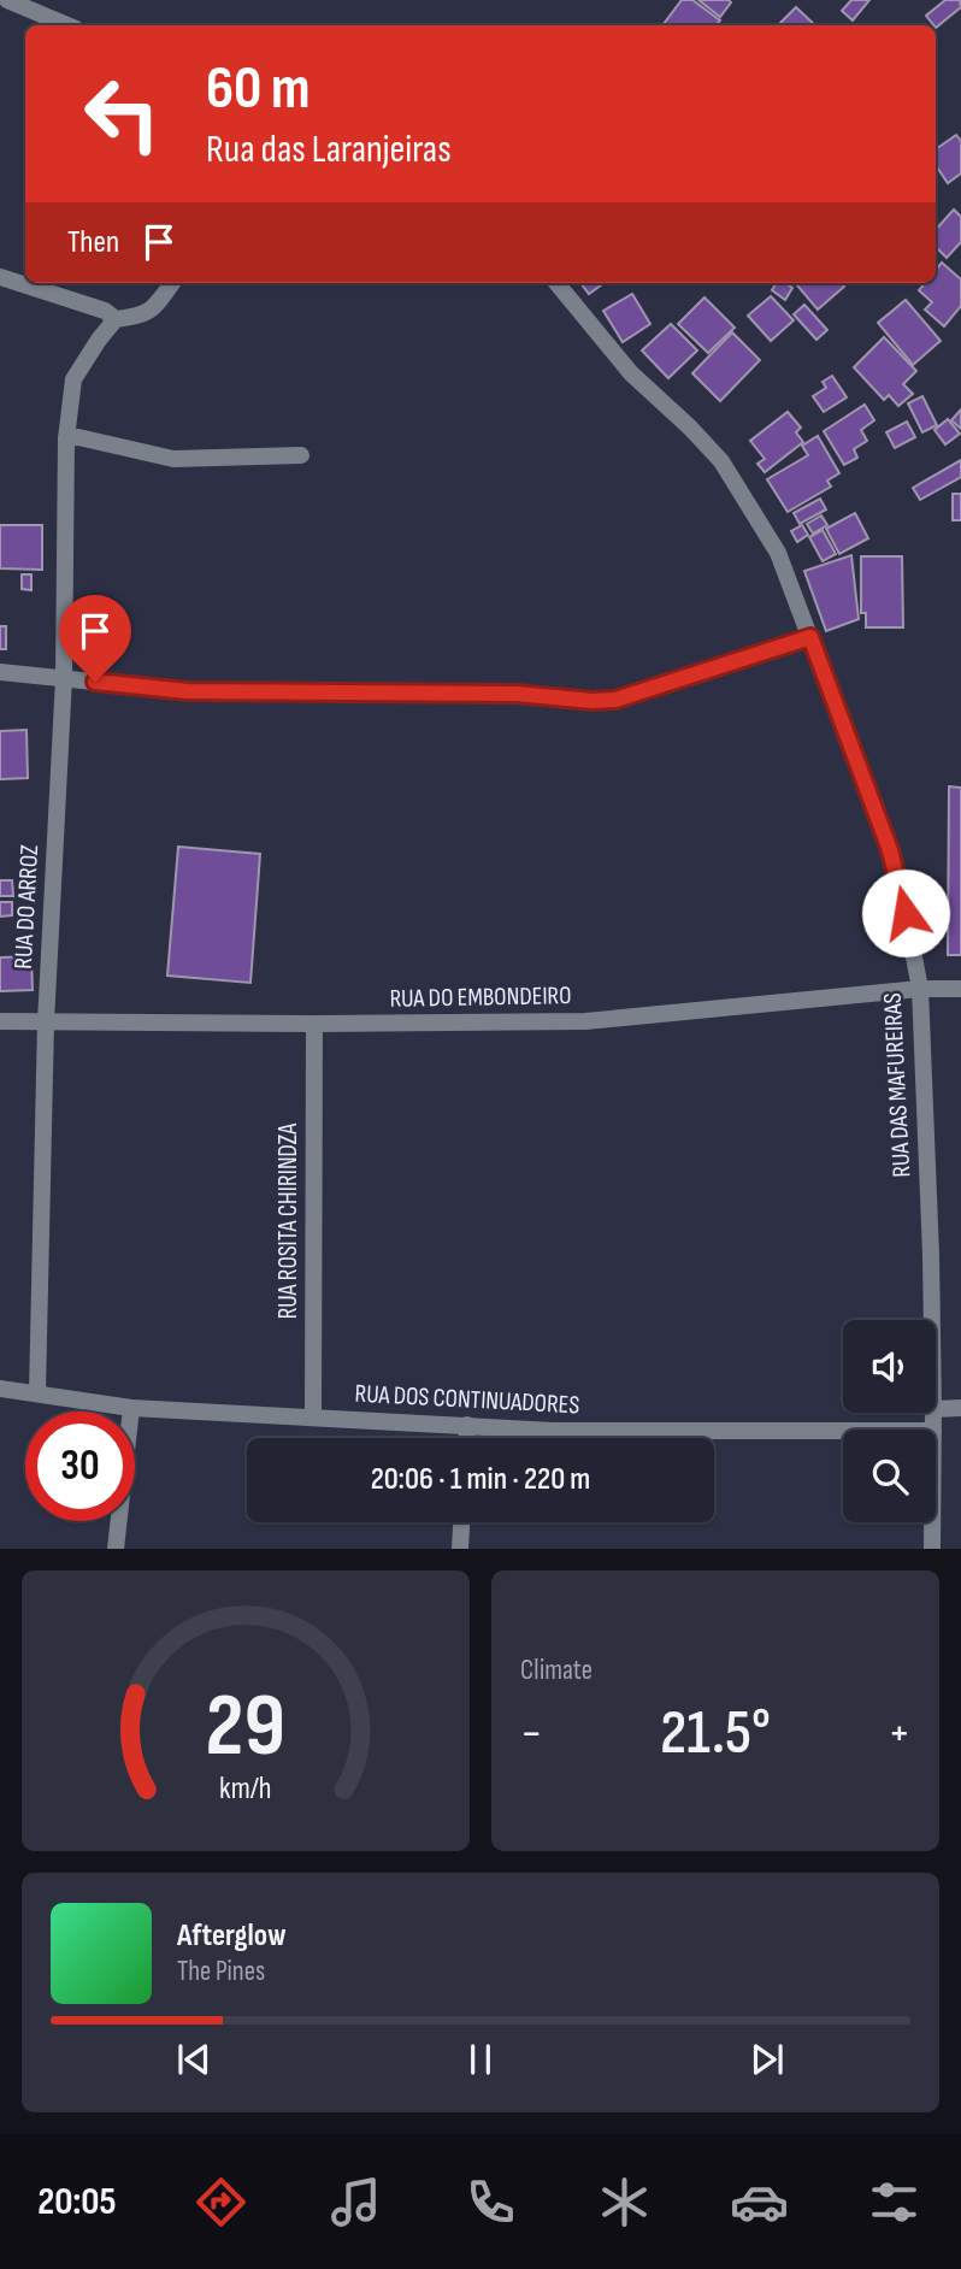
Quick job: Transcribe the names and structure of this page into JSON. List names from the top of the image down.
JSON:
{
  "streets": {
    "street": [
      "RUA DO ARROZ",
      "RUA DO EMBONDEIRO",
      "RUA DAS MAFUREIRAS",
      "RUA ROSITA CHIRINDZA",
      "RUA DOS CONTINUADORES"
    ]
  },
  "crossings": [
    ["RUA DO ARROZ", "RUA DO EMBONDEIRO"],
    ["RUA DO ARROZ", "RUA DOS CONTINUADORES"],
    ["RUA DO EMBONDEIRO", "RUA DAS MAFUREIRAS"],
    ["RUA DO EMBONDEIRO", "RUA ROSITA CHIRINDZA"],
    ["RUA ROSITA CHIRINDZA", "RUA DOS CONTINUADORES"]
  ],
  "page": {
    "turn": ["60 m", "Rua das Laranjeiras"],
    "then": "Then",
    "limit": "30",
    "trip": "20:06 · 1 min · 220 m",
    "tile": "Climate",
    "heat": ["−", "21.5°", "+"],
    "song": ["Afterglow", "The Pines"],
    "tabs": "20:05",
    "gauge": ["29", "km/h"]
  }
}
